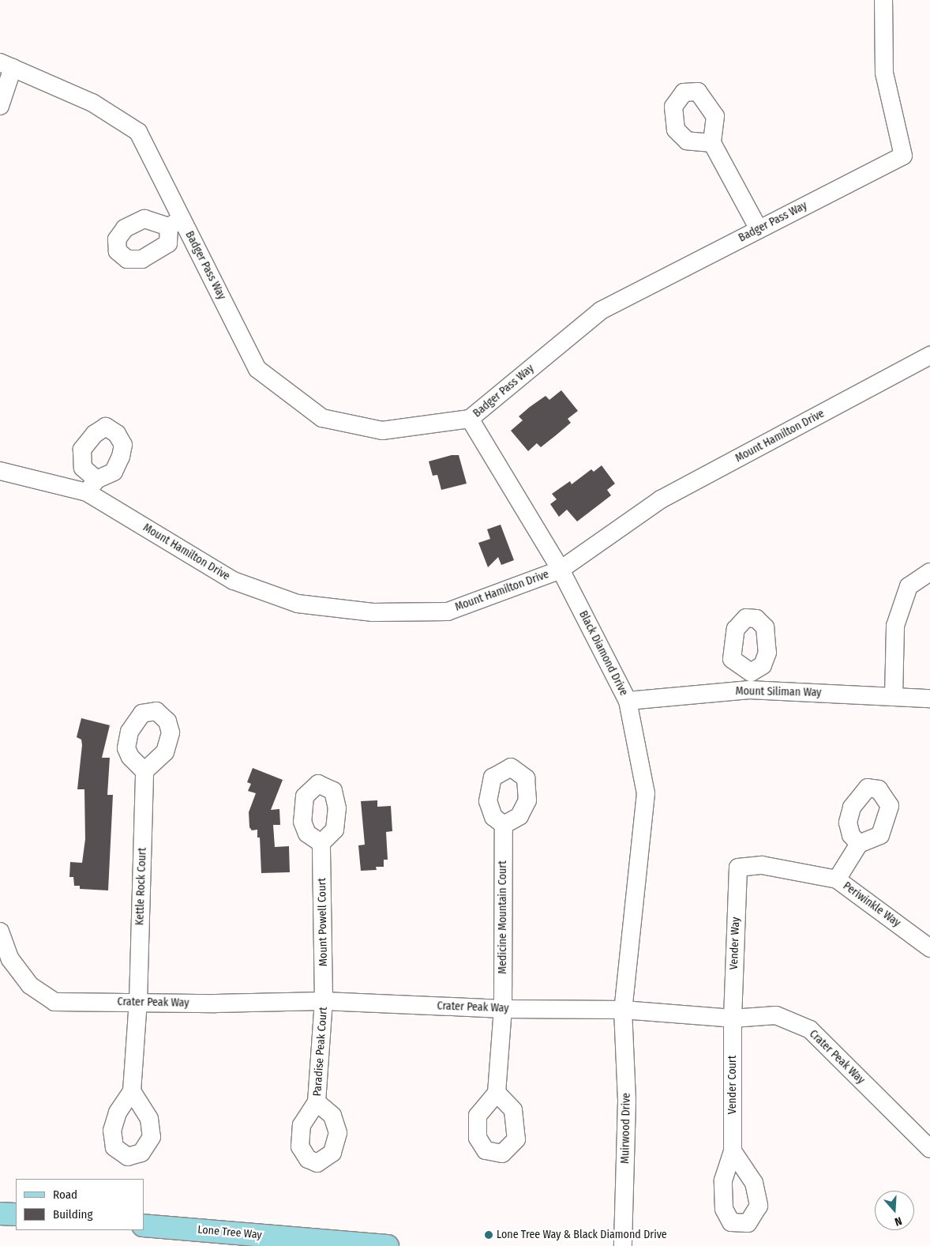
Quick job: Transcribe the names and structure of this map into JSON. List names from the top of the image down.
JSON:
{
  "streets": {
    "main road": ["Lone Tree Way"],
    "street": [
      "Badger Pass Way",
      "Mount Hamilton Drive",
      "Black Diamond Drive",
      "Mount Siliman Way",
      "Kettle Rock Court",
      "Periwinkle Way",
      "Medicine Mountain Court",
      "Mount Powell Court",
      "Vender Way",
      "Crater Peak Way",
      "Paradise Peak Court",
      "Vender Court",
      "Muirwood Drive"
    ]
  },
  "crossings": [
    ["Badger Pass Way", "Black Diamond Drive"],
    ["Mount Hamilton Drive", "Black Diamond Drive"],
    ["Black Diamond Drive", "Mount Siliman Way"],
    ["Black Diamond Drive", "Crater Peak Way"],
    ["Black Diamond Drive", "Muirwood Drive"],
    ["Kettle Rock Court", "Crater Peak Way"],
    ["Periwinkle Way", "Vender Way"],
    ["Medicine Mountain Court", "Crater Peak Way"],
    ["Mount Powell Court", "Crater Peak Way"],
    ["Mount Powell Court", "Paradise Peak Court"],
    ["Vender Way", "Crater Peak Way"],
    ["Vender Way", "Vender Court"],
    ["Crater Peak Way", "Paradise Peak Court"],
    ["Crater Peak Way", "Vender Court"],
    ["Crater Peak Way", "Muirwood Drive"]
  ],
  "places": ["Lone Tree Way & Black Diamond Drive"],
  "legend": ["Road", "Building"],
  "north": "bottom"
}
